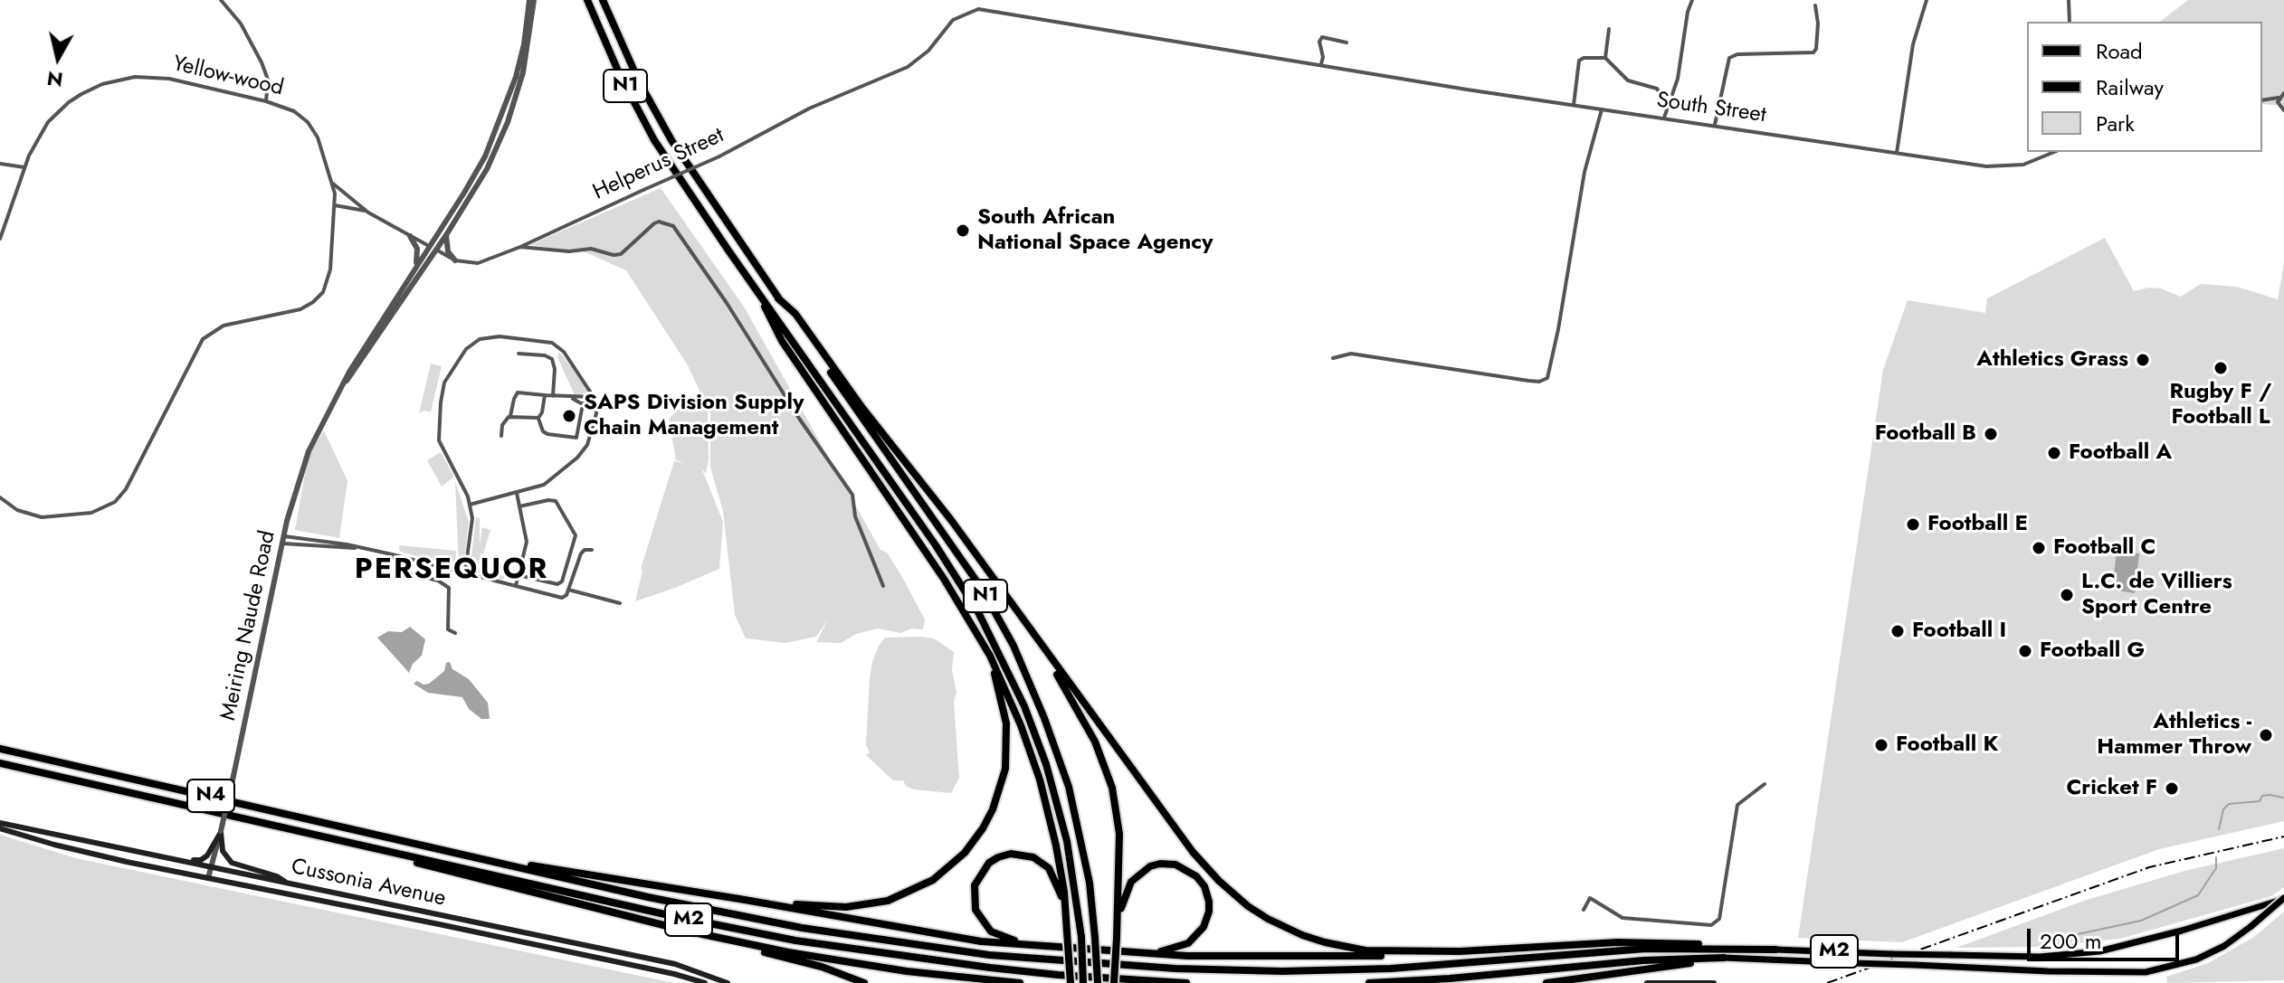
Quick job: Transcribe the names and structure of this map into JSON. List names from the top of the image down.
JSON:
{
  "streets": {
    "highway": ["N1", "N4", "M2"],
    "main road": ["Cussonia Avenue"],
    "street": [
      "Yellow-wood",
      "South Street",
      "Helperus Street",
      "Meiring Naude Road"
    ]
  },
  "crossings": [
    ["South Street", "Helperus Street"],
    ["Meiring Naude Road", "Cussonia Avenue"],
    ["N4", "M2"]
  ],
  "districts": ["PERSEQUOR"],
  "places": [
    "South African National Space Agency",
    "Athletics Grass",
    "Rugby F / Football L",
    "SAPS Division Supply Chain Management",
    "Football B",
    "Football A",
    "Football E",
    "Football C",
    "L.C. de Villiers Sport Centre",
    "Football I",
    "Football G",
    "Athletics - Hammer Throw",
    "Football K",
    "Cricket F"
  ],
  "legend": ["Road", "Railway", "Park"],
  "scale_bar": "200 m",
  "north": "bottom"
}
